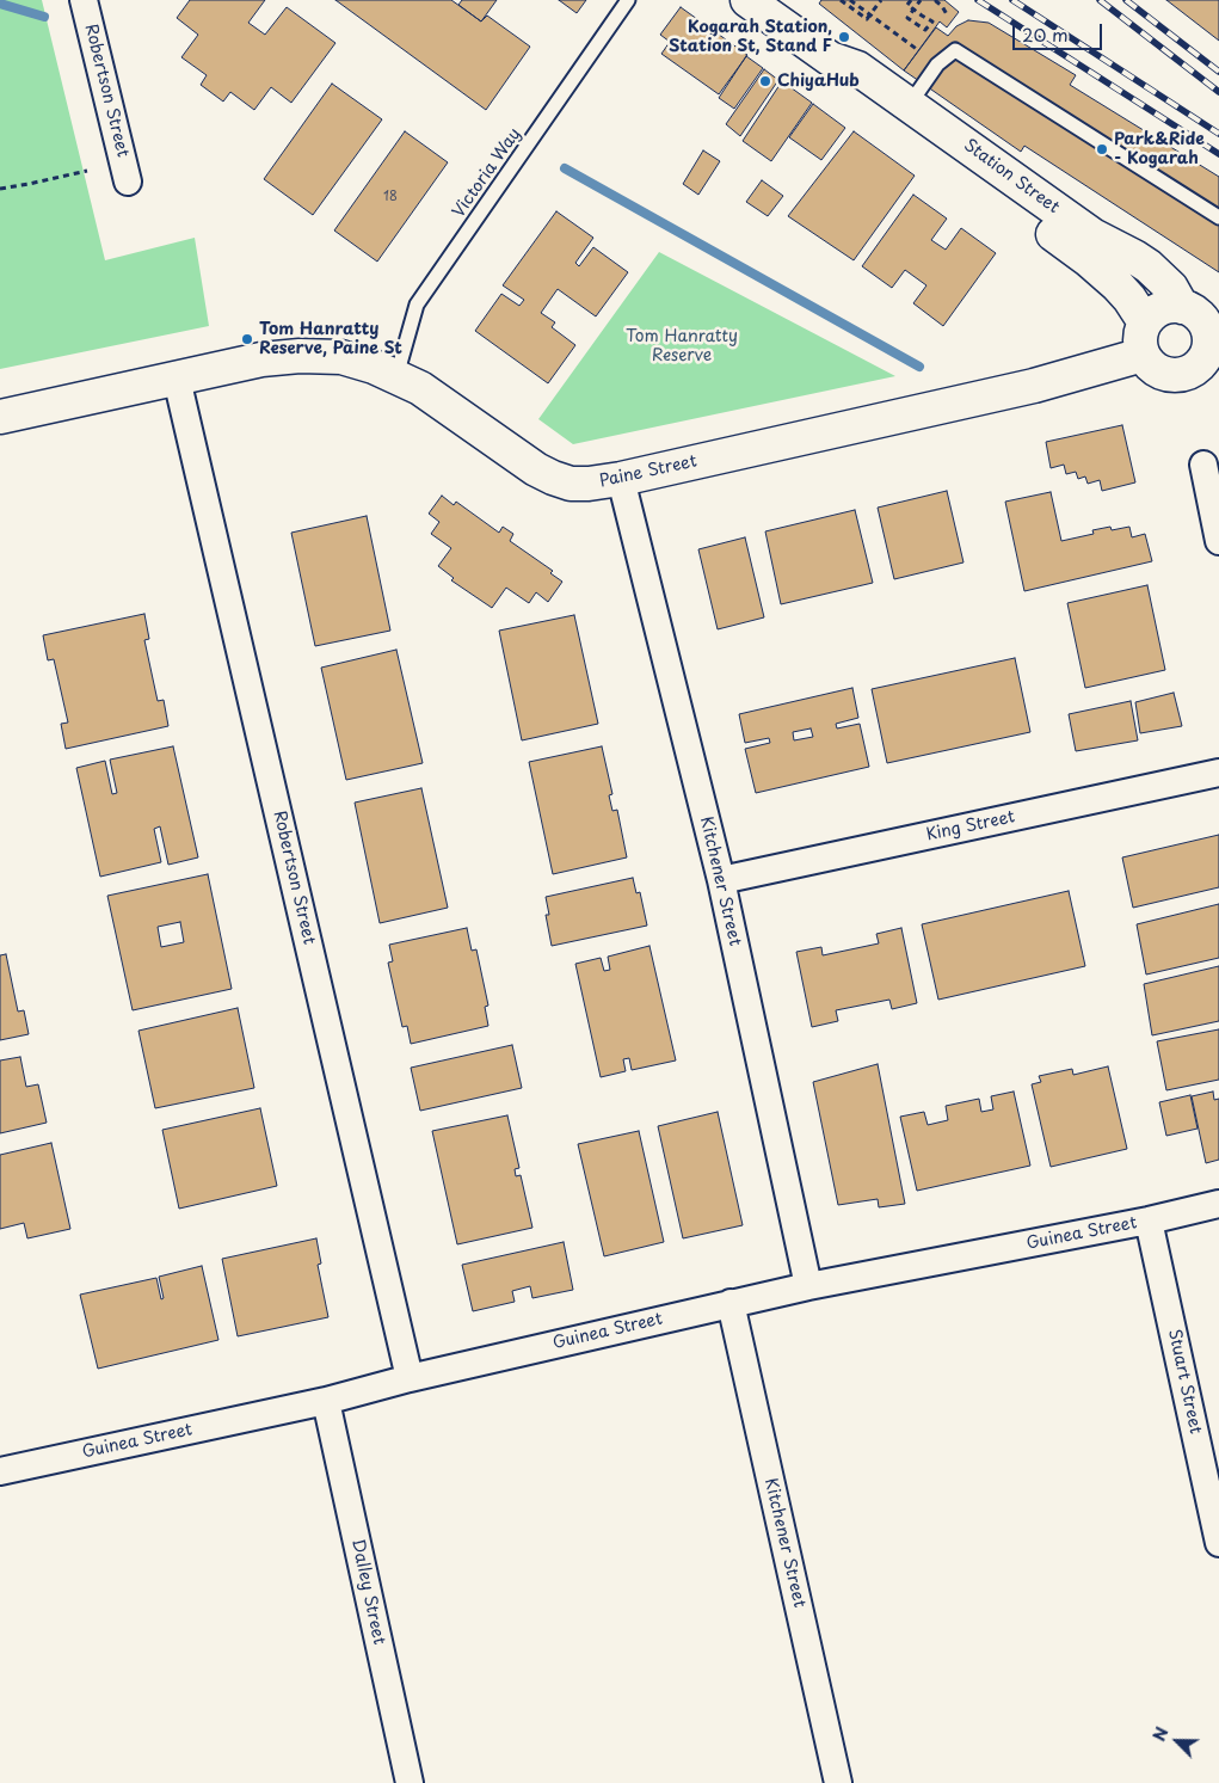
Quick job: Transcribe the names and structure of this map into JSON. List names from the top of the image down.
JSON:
{
  "streets": {
    "main road": ["Station Street", "Paine Street"],
    "street": [
      "Robertson Street",
      "King Street",
      "Kitchener Street",
      "Guinea Street",
      "Stuart Street",
      "Dalley Street"
    ],
    "lane": ["Victoria Way"]
  },
  "crossings": [
    ["Robertson Street", "Paine Street"],
    ["Robertson Street", "Guinea Street"],
    ["Victoria Way", "Paine Street"],
    ["Station Street", "Paine Street"],
    ["Paine Street", "Kitchener Street"],
    ["King Street", "Kitchener Street"],
    ["Kitchener Street", "Guinea Street"],
    ["Guinea Street", "Stuart Street"],
    ["Guinea Street", "Dalley Street"]
  ],
  "parks": ["Tom Hanratty Reserve"],
  "places": [
    "Kogarah Station, Station St, Stand F",
    "ChiyaHub",
    "Park&Ride - Kogarah",
    "Tom Hanratty Reserve, Paine St"
  ],
  "house_numbers": ["18"],
  "scale_bar": "20 m",
  "north": "top left"
}
